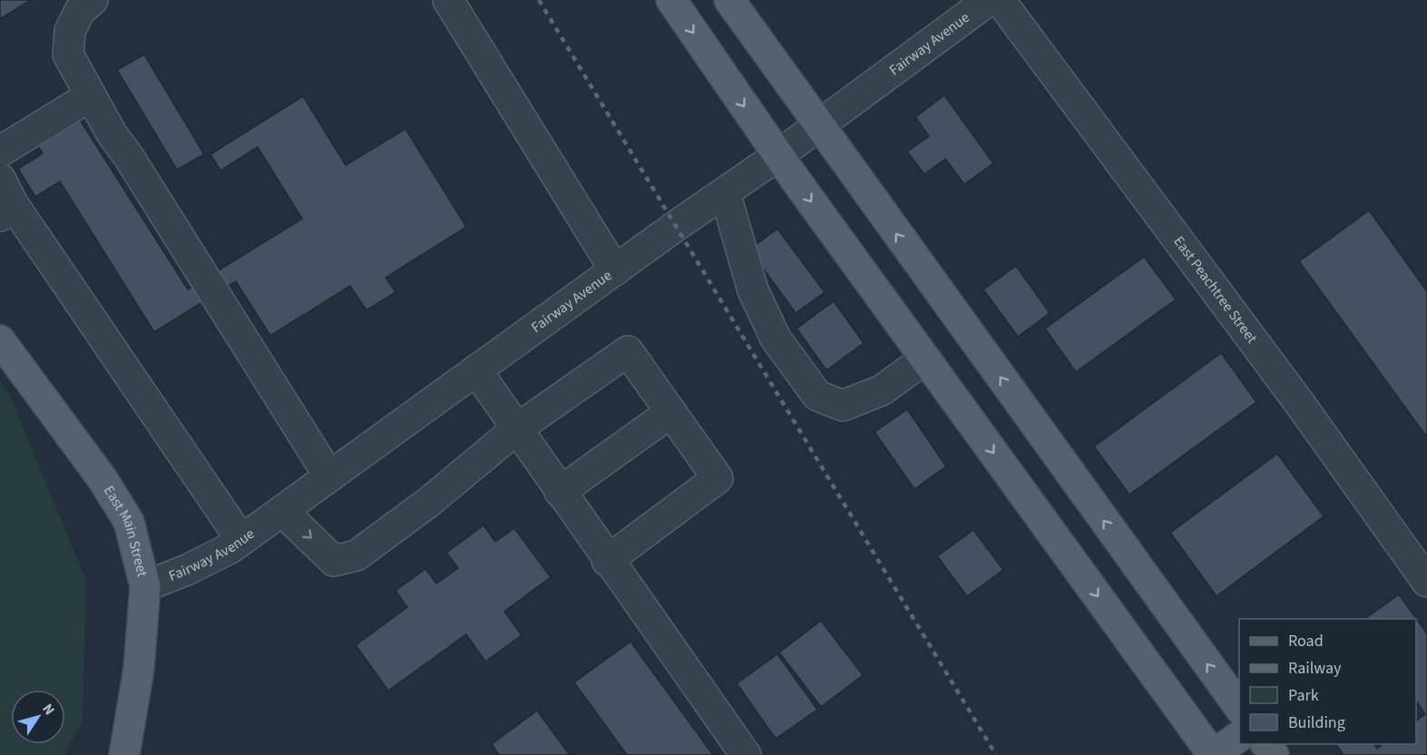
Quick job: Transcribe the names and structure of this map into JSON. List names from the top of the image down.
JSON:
{
  "streets": {
    "main road": ["East Main Street"],
    "street": ["Fairway Avenue", "East Peachtree Street"]
  },
  "crossings": [
    ["Fairway Avenue", "East Main Street"]
  ],
  "legend": [
    "Road",
    "Railway",
    "Park",
    "Building"
  ],
  "north": "top right"
}
